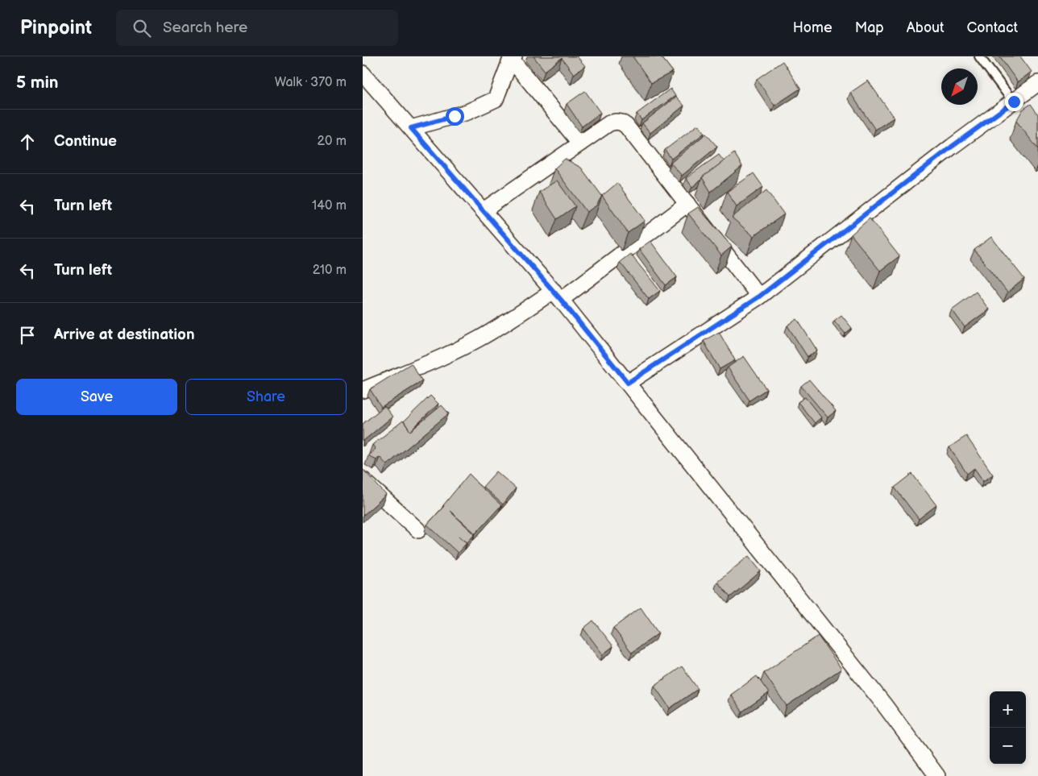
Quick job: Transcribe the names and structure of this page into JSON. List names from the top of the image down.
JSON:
{
  "north": "bottom left",
  "page": {
    "header": "Pinpoint",
    "search": "Search here",
    "nav": [
      "Home",
      "Map",
      "About",
      "Contact"
    ],
    "heading": ["5 min", "Walk · 370 m"],
    "list": [
      ["Continue", "20 m"],
      ["Turn left", "140 m"],
      ["Turn left", "210 m"],
      "Arrive at destination"
    ],
    "buttons": ["Save", "Share"],
    "map_buttons": ["+", "−"]
  }
}
